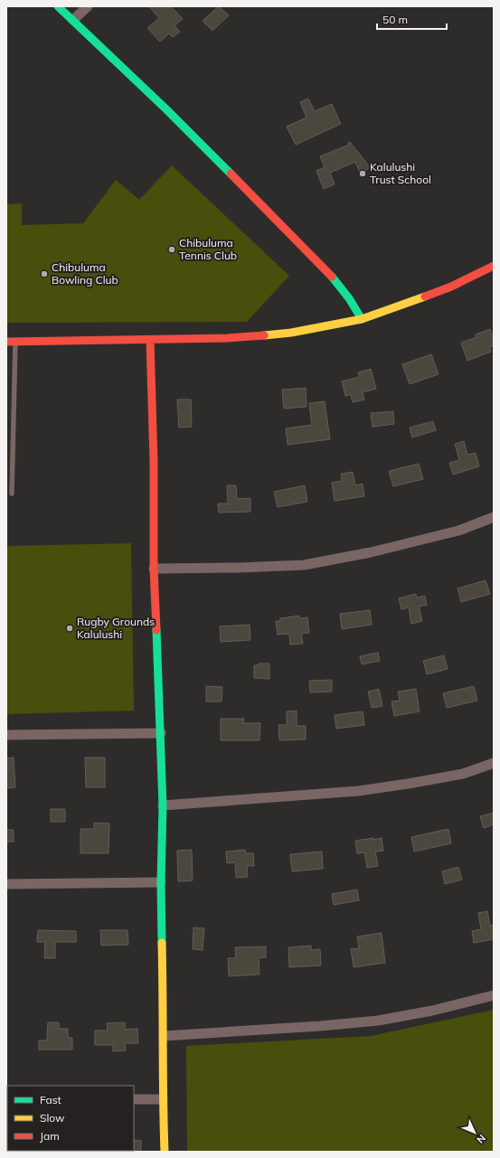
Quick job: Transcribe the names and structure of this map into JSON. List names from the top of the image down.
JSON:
{
  "places": [
    "Kalulushi Trust School",
    "Chibuluma Tennis Club",
    "Chibuluma Bowling Club",
    "Rugby Grounds Kalulushi"
  ],
  "legend": ["Fast", "Slow", "Jam"],
  "scale_bar": "50 m",
  "north": "bottom right"
}
